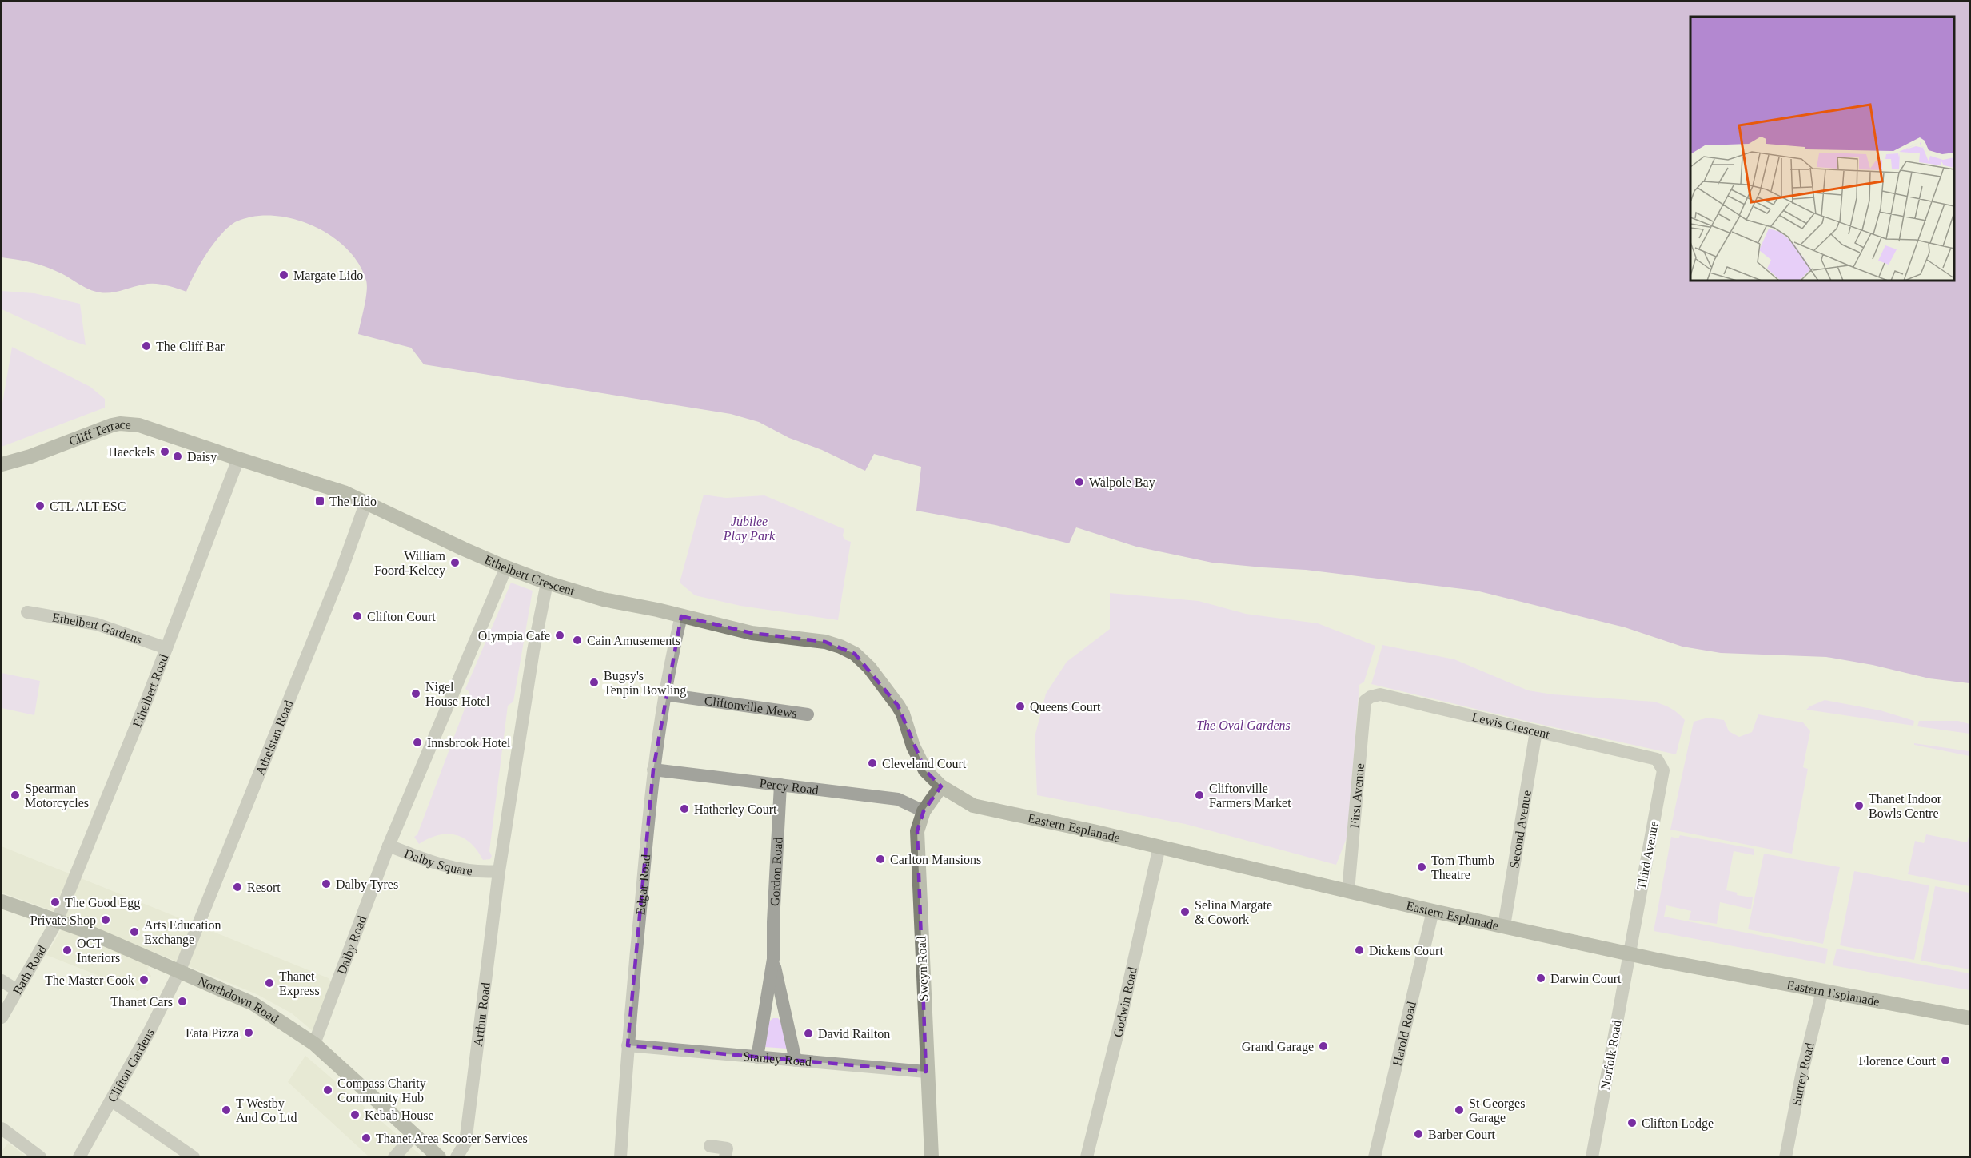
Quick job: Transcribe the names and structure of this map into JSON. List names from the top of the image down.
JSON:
{
  "streets": {
    "main road": [
      "Cliff Terrace",
      "Ethelbert Crescent",
      "Eastern Esplanade",
      "Sweyn Road",
      "Northdown Road"
    ],
    "street": [
      "Ethelbert Gardens",
      "Ethelbert Road",
      "Cliftonville Mews",
      "Lewis Crescent",
      "Athelstan Road",
      "Percy Road",
      "First Avenue",
      "Second Avenue",
      "Third Avenue",
      "Dalby Square",
      "Gordon Road",
      "Edgar Road",
      "Dalby Road",
      "Bath Road",
      "Godwin Road",
      "Arthur Road",
      "Harold Road",
      "Norfolk Road",
      "Stanley Road",
      "Clifton Gardens",
      "Surrey Road"
    ]
  },
  "crossings": [
    ["Cliff Terrace", "Ethelbert Crescent"],
    ["Ethelbert Crescent", "Ethelbert Road"],
    ["Ethelbert Crescent", "Athelstan Road"],
    ["Ethelbert Crescent", "Eastern Esplanade"],
    ["Ethelbert Crescent", "Dalby Square"],
    ["Ethelbert Crescent", "Edgar Road"],
    ["Ethelbert Gardens", "Ethelbert Road"],
    ["Ethelbert Road", "Bath Road"],
    ["Ethelbert Road", "Northdown Road"],
    ["Cliftonville Mews", "Edgar Road"],
    ["Lewis Crescent", "First Avenue"],
    ["Lewis Crescent", "Second Avenue"],
    ["Lewis Crescent", "Third Avenue"],
    ["Athelstan Road", "Northdown Road"],
    ["Athelstan Road", "Clifton Gardens"],
    ["Percy Road", "Gordon Road"],
    ["Percy Road", "Edgar Road"],
    ["Percy Road", "Sweyn Road"],
    ["First Avenue", "Eastern Esplanade"],
    ["Eastern Esplanade", "Second Avenue"],
    ["Eastern Esplanade", "Third Avenue"],
    ["Eastern Esplanade", "Sweyn Road"],
    ["Eastern Esplanade", "Godwin Road"],
    ["Eastern Esplanade", "Harold Road"],
    ["Eastern Esplanade", "Norfolk Road"],
    ["Eastern Esplanade", "Surrey Road"],
    ["Third Avenue", "Norfolk Road"],
    ["Dalby Square", "Dalby Road"],
    ["Dalby Square", "Arthur Road"],
    ["Gordon Road", "Stanley Road"],
    ["Edgar Road", "Stanley Road"],
    ["Dalby Road", "Northdown Road"],
    ["Sweyn Road", "Stanley Road"],
    ["Bath Road", "Northdown Road"],
    ["Northdown Road", "Clifton Gardens"]
  ],
  "parks": ["Jubilee Play Park", "The Oval Gardens"],
  "places": {
    "other": [
      "Margate Lido",
      "The Cliff Bar",
      "Haeckels",
      "Daisy",
      "Walpole Bay",
      "CTL ALT ESC",
      "William Foord-Kelcey",
      "Clifton Court",
      "Olympia Cafe",
      "Cain Amusements",
      "Bugsy's Tenpin Bowling",
      "Nigel House Hotel",
      "Queens Court",
      "Innsbrook Hotel",
      "Cleveland Court",
      "Spearman Motorcycles",
      "Cliftonville Farmers Market",
      "Thanet Indoor Bowls Centre",
      "Hatherley Court",
      "Carlton Mansions",
      "Tom Thumb Theatre",
      "Dalby Tyres",
      "Resort",
      "The Good Egg",
      "Selina Margate & Cowork",
      "Private Shop",
      "Arts Education Exchange",
      "OCT Interiors",
      "Dickens Court",
      "Darwin Court",
      "The Master Cook",
      "Thanet Express",
      "Thanet Cars",
      "Eata Pizza",
      "David Railton",
      "Grand Garage",
      "Florence Court",
      "Compass Charity Community Hub",
      "T Westby And Co Ltd",
      "St Georges Garage",
      "Kebab House",
      "Clifton Lodge",
      "Barber Court",
      "Thanet Area Scooter Services"
    ],
    "transit": ["The Lido"]
  }
}
